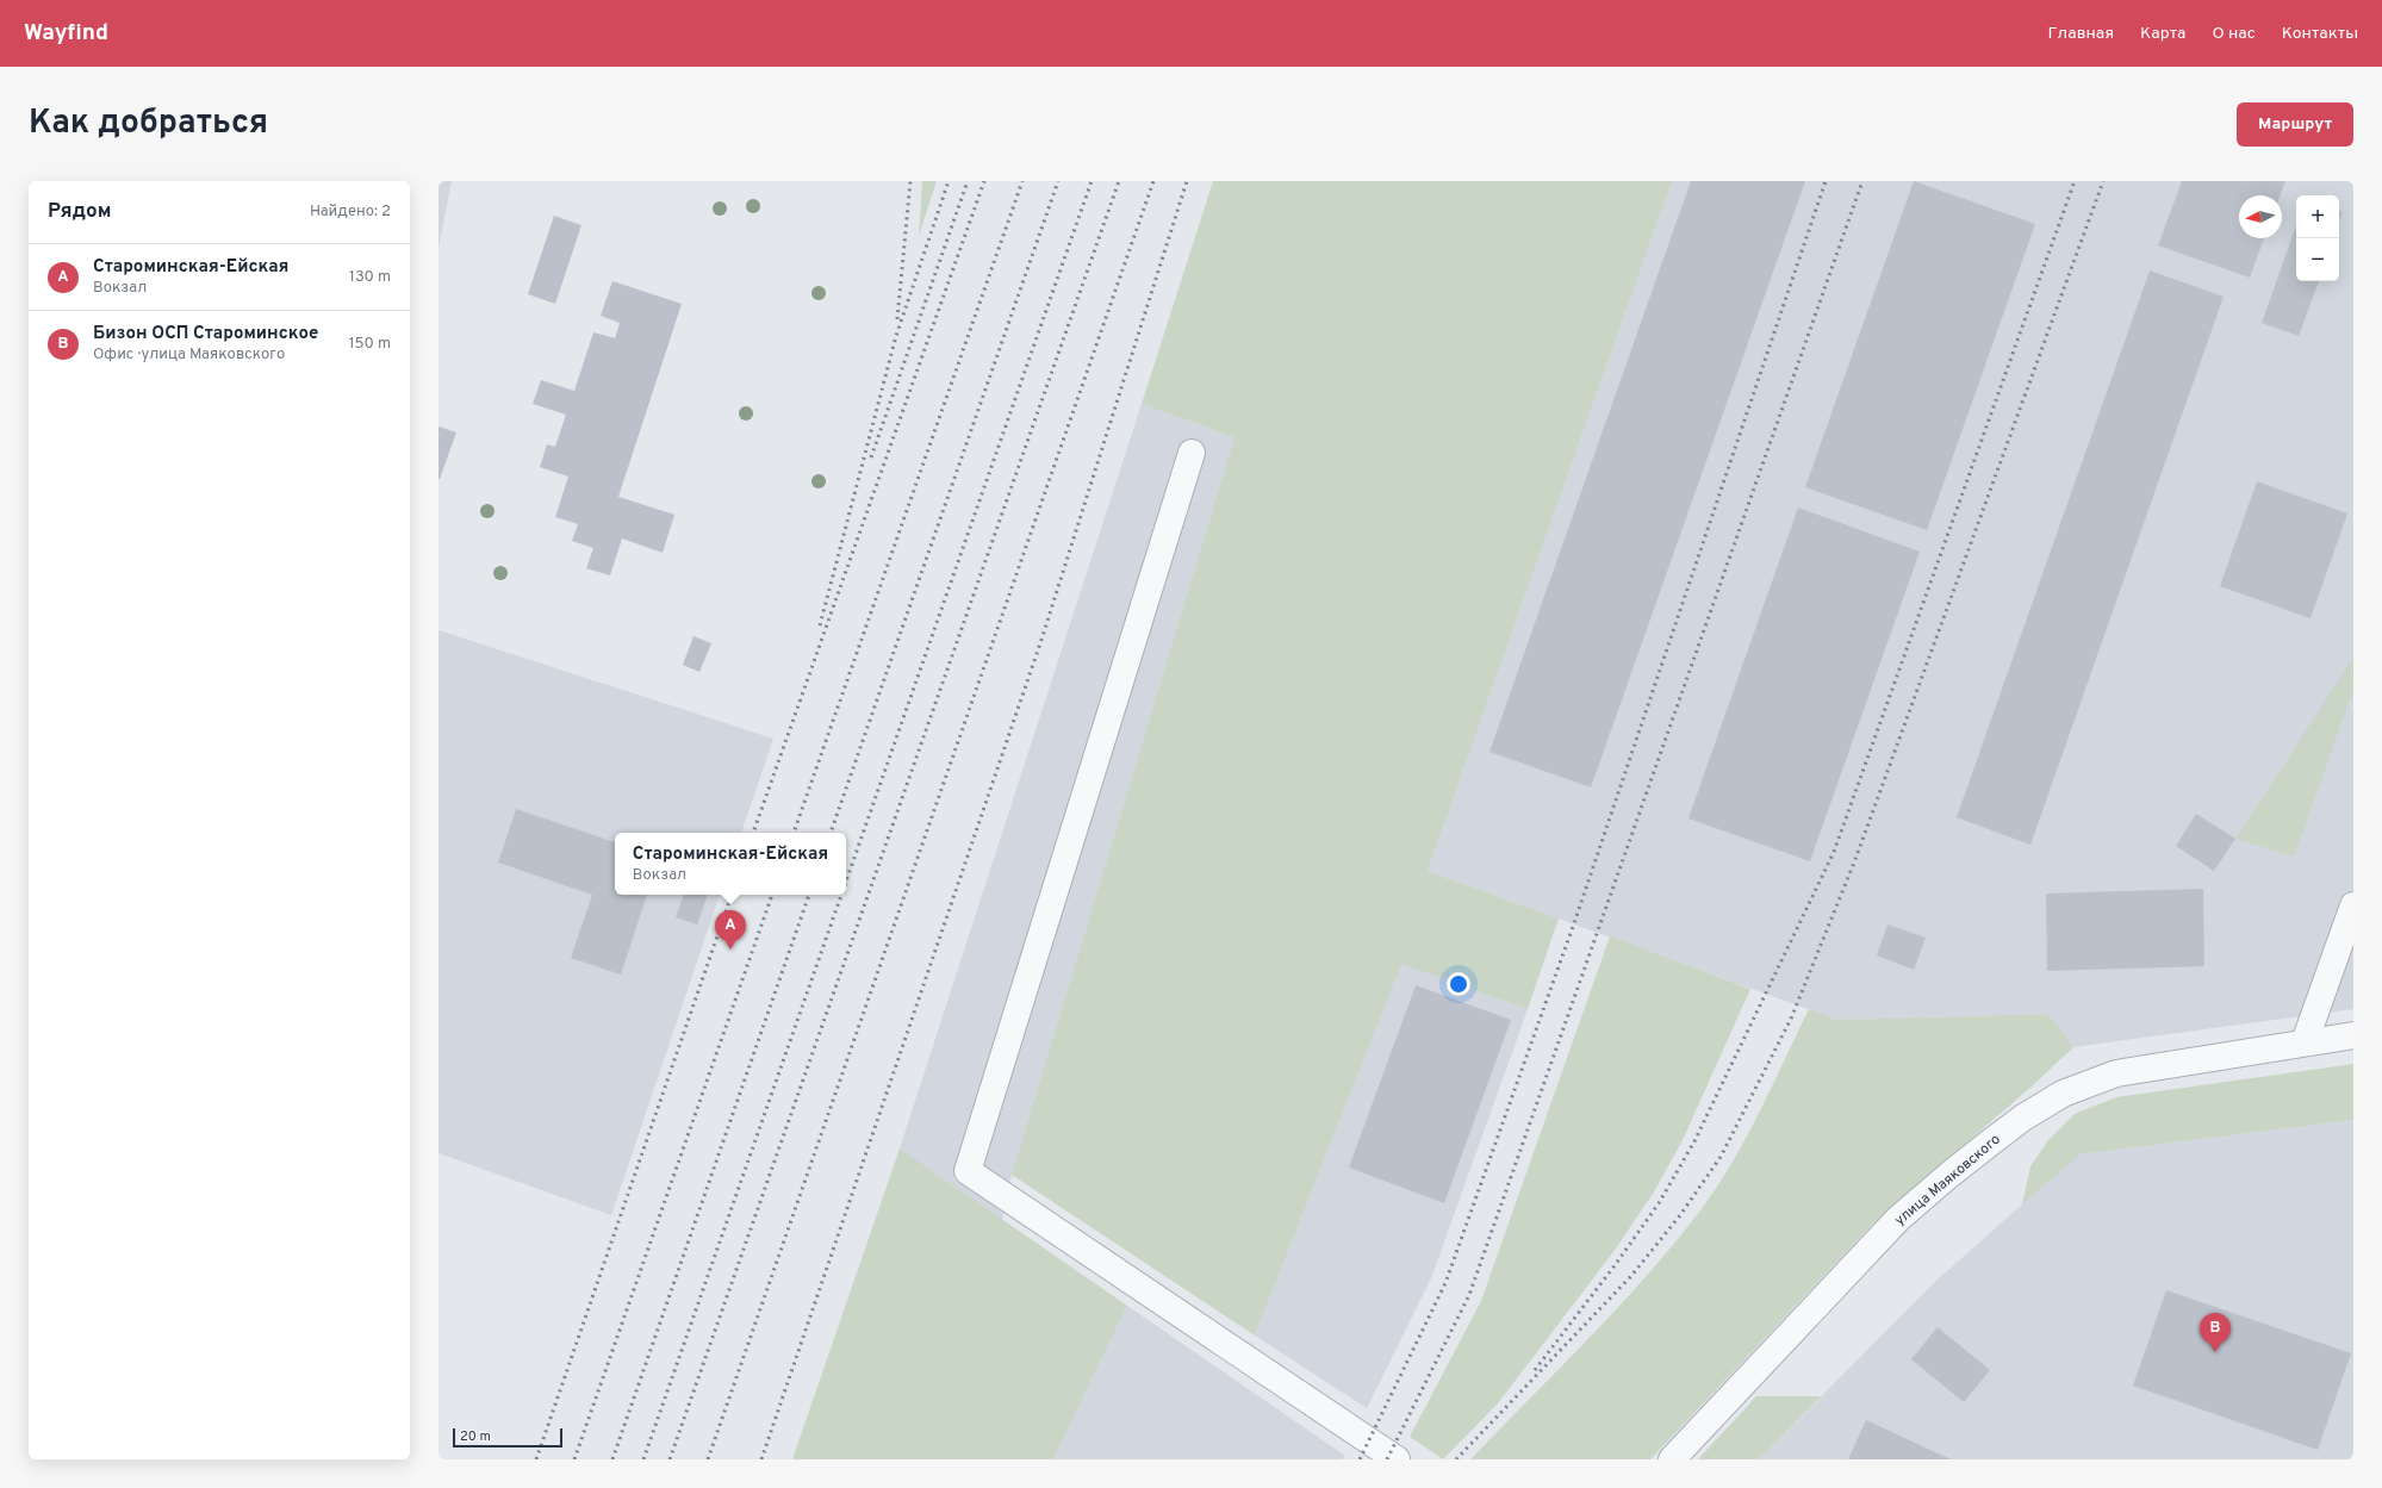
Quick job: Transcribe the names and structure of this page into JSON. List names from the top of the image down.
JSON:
{
  "streets": {
    "street": ["улица Маяковского"]
  },
  "scale_bar": "20 m",
  "north": "left",
  "page": {
    "header": "Wayfind",
    "nav": [
      "Главная",
      "Карта",
      "О нас",
      "Контакты"
    ],
    "title": "Как добраться",
    "buttons": "Маршрут",
    "heading": ["Рядом", "Найдено: 2"],
    "map_buttons": ["+", "−"],
    "list": [
      {
        "mark": "A",
        "name": "Староминская-Ейская",
        "note": "Вокзал",
        "value": "130 m"
      },
      {
        "mark": "B",
        "name": "Бизон ОСП Староминское",
        "note": "Офис · улица Маяковского",
        "value": "150 m"
      }
    ],
    "popup": ["Староминская-Ейская", "Вокзал"],
    "pins": ["A", "B"],
    "scale": "20 m"
  }
}
